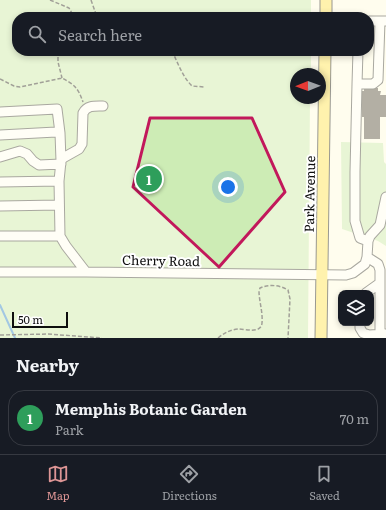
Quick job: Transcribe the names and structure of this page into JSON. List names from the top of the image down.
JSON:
{
  "streets": {
    "main road": ["Park Avenue"],
    "street": ["Cherry Road"]
  },
  "crossings": [
    ["Park Avenue", "Cherry Road"]
  ],
  "scale_bar": "50 m",
  "north": "left",
  "page": {
    "search": "Search here",
    "pins": "1",
    "scale": "50 m",
    "heading": "Nearby",
    "list": [
      {
        "mark": "1",
        "name": "Memphis Botanic Garden",
        "note": "Park",
        "value": "70 m"
      }
    ],
    "nav": ["Map", "Directions", "Saved"]
  }
}
